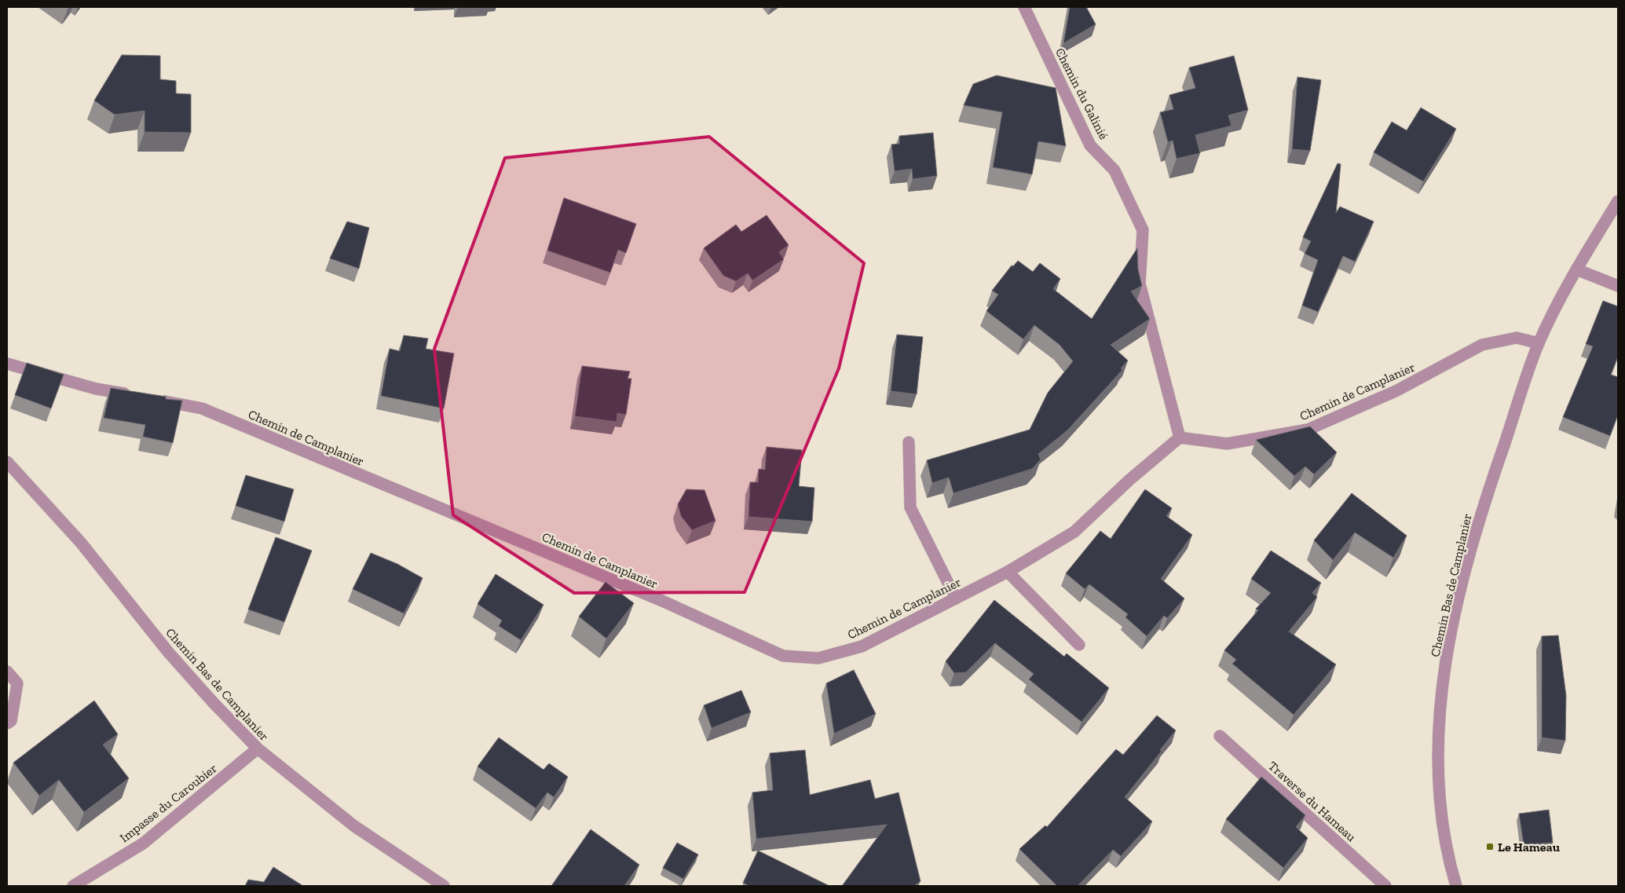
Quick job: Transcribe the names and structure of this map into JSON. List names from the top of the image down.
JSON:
{
  "streets": {
    "street": [
      "Chemin du Galinié",
      "Chemin de Camplanier",
      "Chemin Bas de Camplanier",
      "Traverse du Hameau",
      "Impasse du Caroubier"
    ]
  },
  "crossings": [
    ["Chemin du Galinié", "Chemin de Camplanier"],
    ["Chemin de Camplanier", "Chemin Bas de Camplanier"],
    ["Chemin Bas de Camplanier", "Impasse du Caroubier"]
  ],
  "places": {
    "transit": ["Le Hameau"]
  }
}
